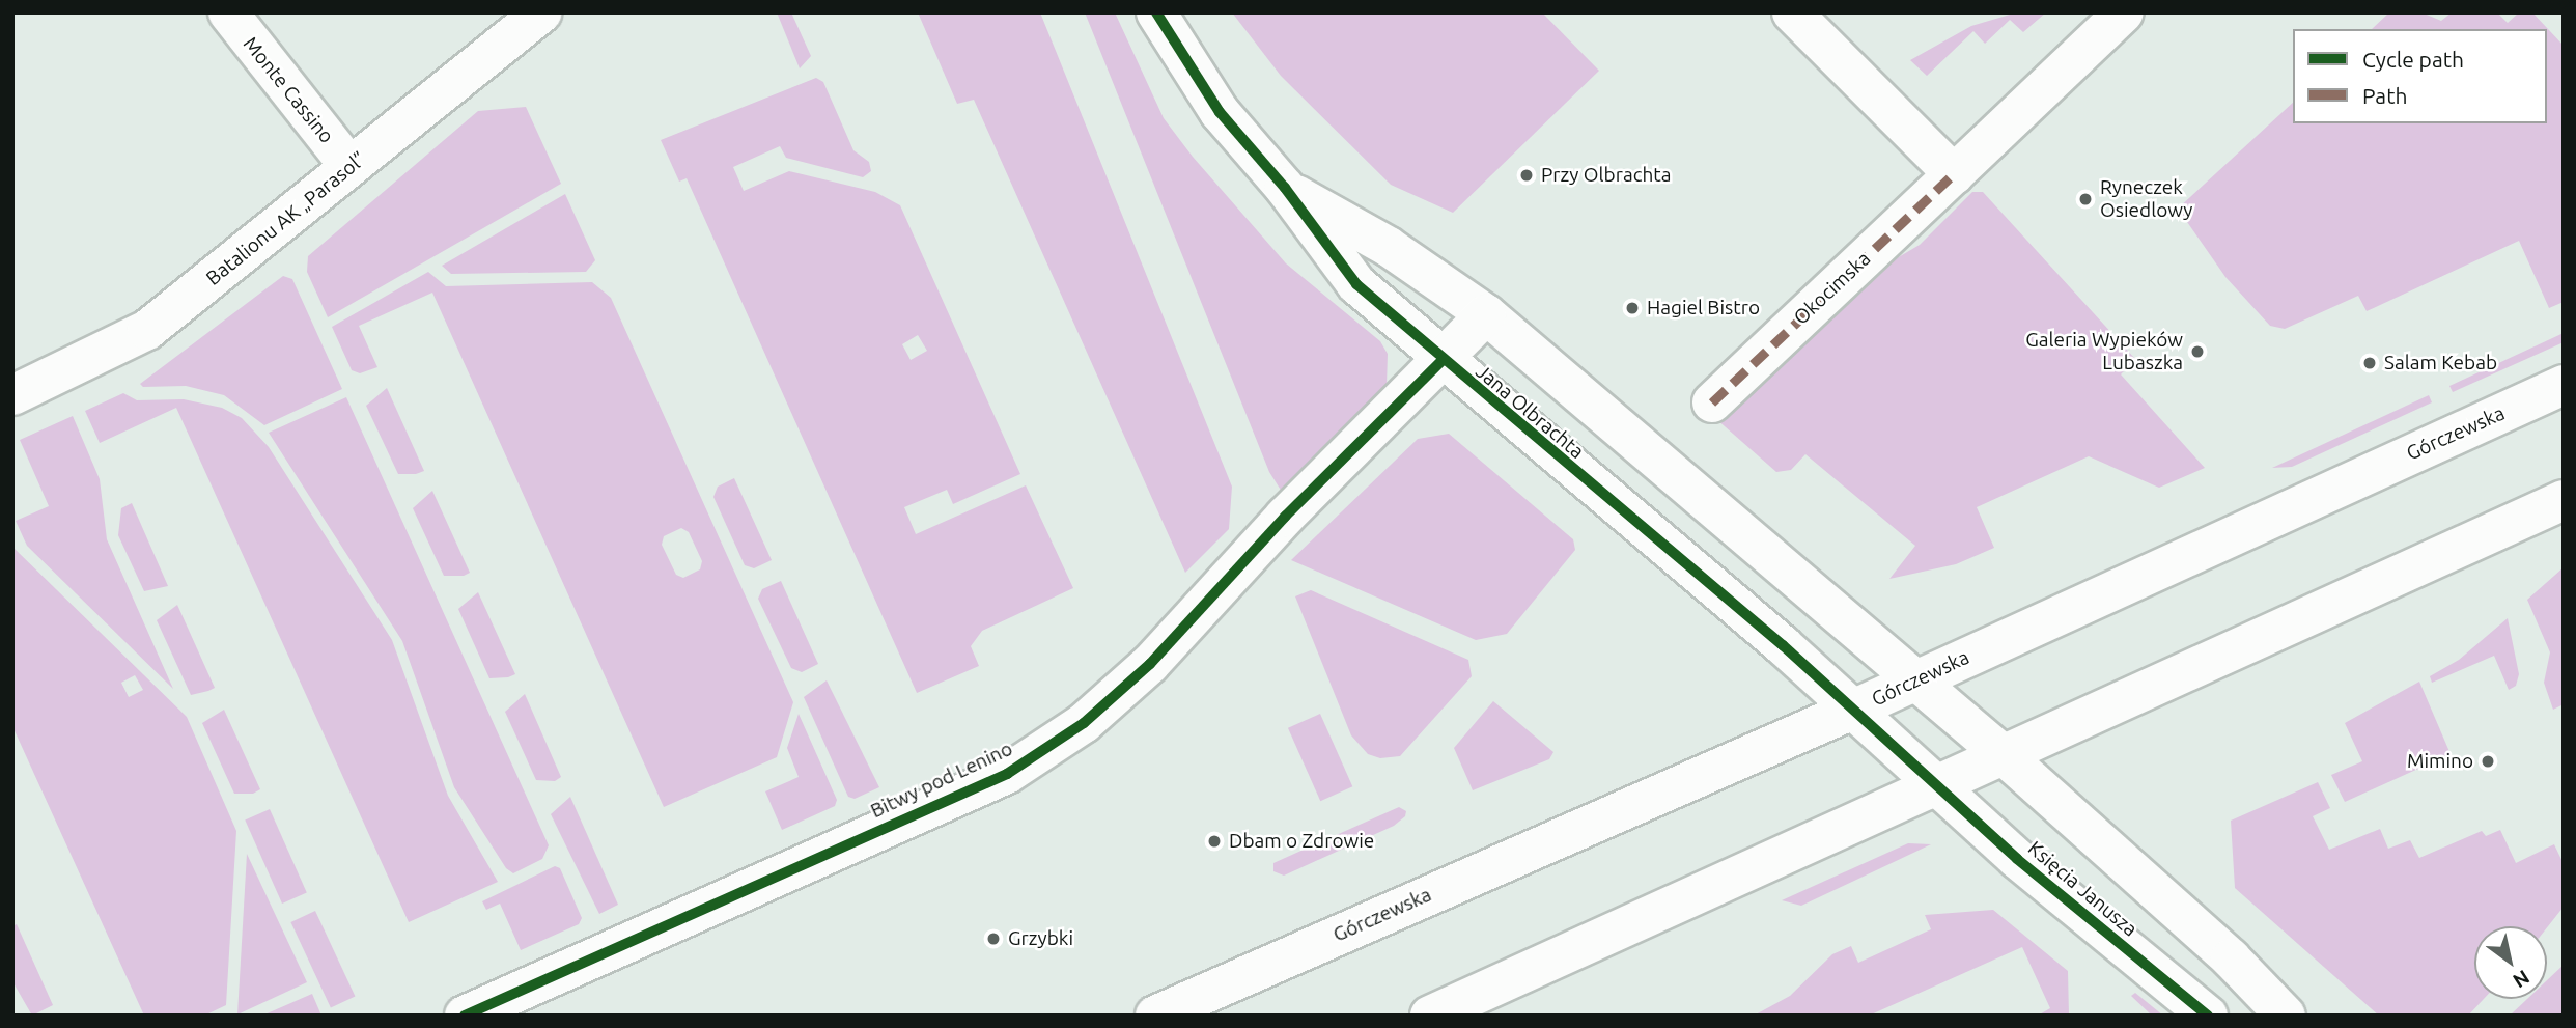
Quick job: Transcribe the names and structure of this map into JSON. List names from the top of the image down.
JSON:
{
  "streets": {
    "street": [
      "Monte Cassino",
      "Batalionu AK „Parasol”",
      "Okocimska",
      "Jana Olbrachta",
      "Górczewska",
      "Bitwy pod Lenino",
      "Księcia Janusza"
    ]
  },
  "crossings": [
    ["Monte Cassino", "Batalionu AK „Parasol”"],
    ["Jana Olbrachta", "Górczewska"],
    ["Jana Olbrachta", "Bitwy pod Lenino"],
    ["Jana Olbrachta", "Księcia Janusza"]
  ],
  "places": [
    "Przy Olbrachta",
    "Ryneczek Osiedlowy",
    "Hagiel Bistro",
    "Galeria Wypieków Lubaszka",
    "Salam Kebab",
    "Mimino",
    "Dbam o Zdrowie",
    "Grzybki"
  ],
  "legend": ["Cycle path", "Path"],
  "north": "bottom right"
}
